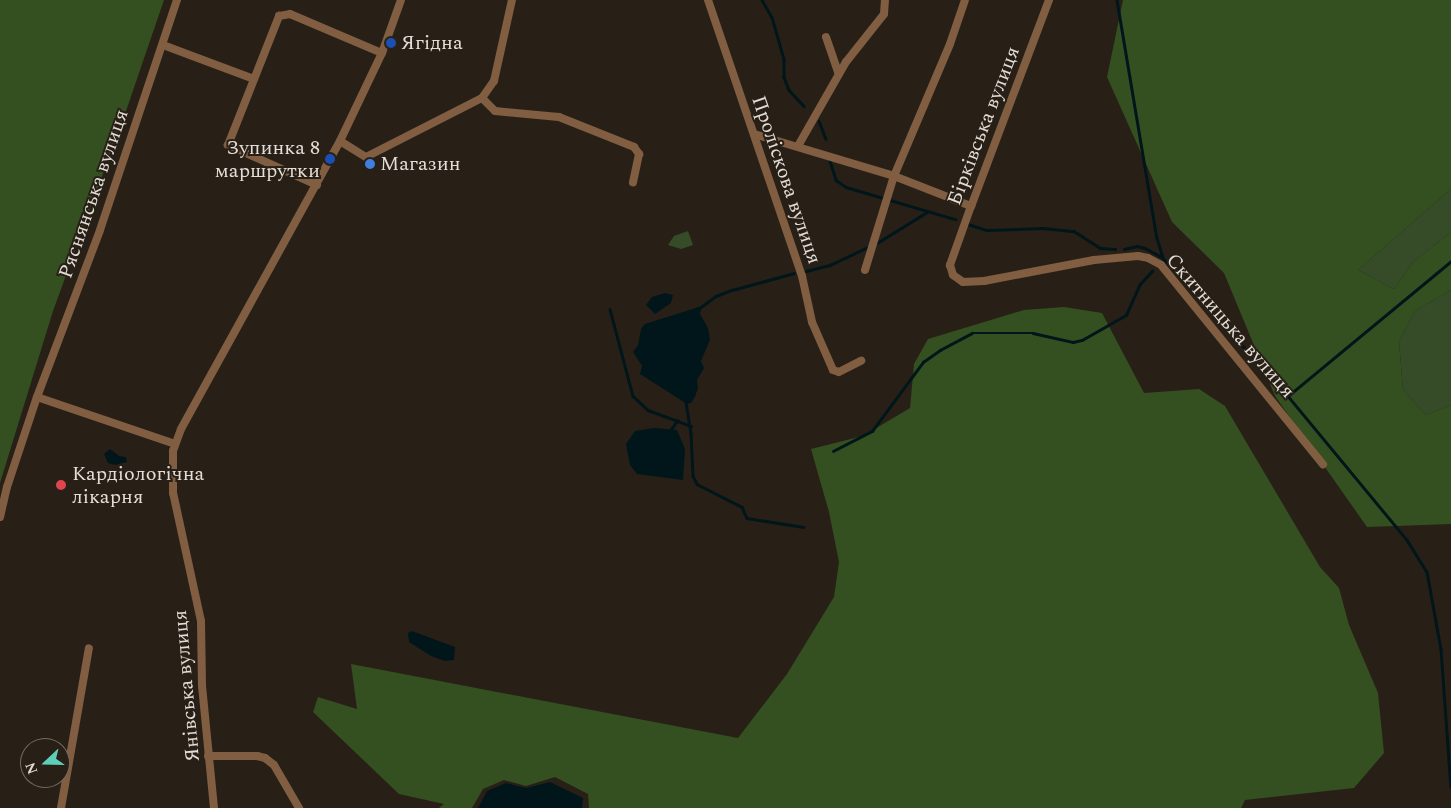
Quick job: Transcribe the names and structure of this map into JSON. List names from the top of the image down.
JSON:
{
  "streets": {
    "street": [
      "Бірківська вулиця",
      "Проліскова вулиця",
      "Ряснянська вулиця",
      "Скитницька вулиця",
      "Янівська вулиця"
    ]
  },
  "crossings": [
    ["Бірківська вулиця", "Скитницька вулиця"]
  ],
  "places": [
    "Ягідна",
    "Зупинка 8 маршрутки",
    "Магазин",
    "Кардіологічна лікарня"
  ],
  "north": "left"
}
